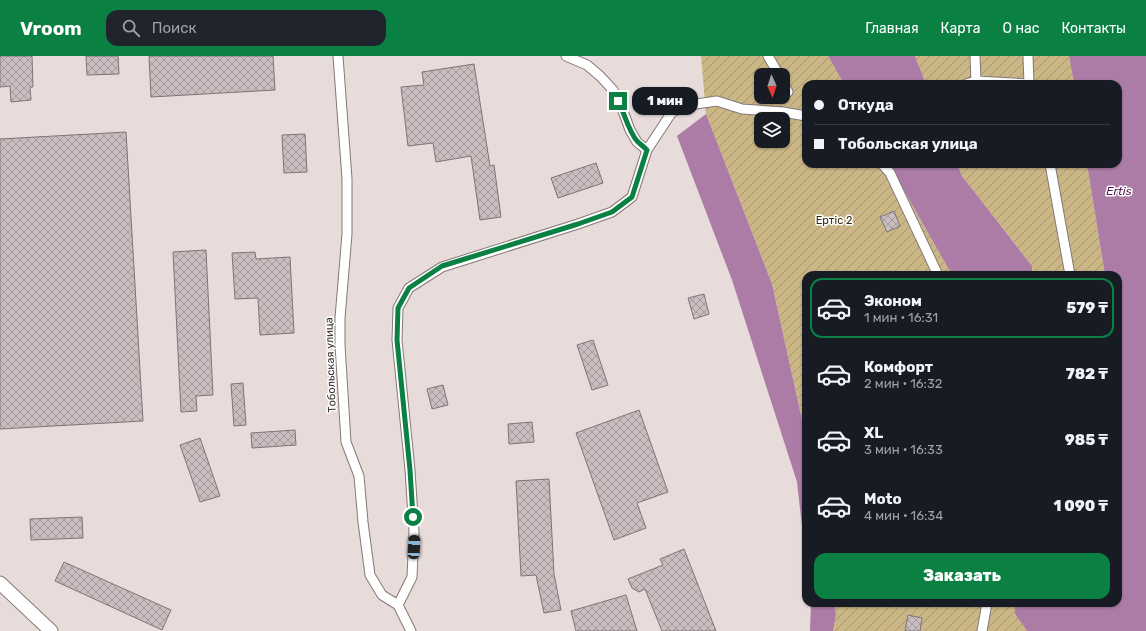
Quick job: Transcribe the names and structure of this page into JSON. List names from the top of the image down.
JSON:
{
  "streets": {
    "street": ["Тобольская улица"]
  },
  "water": ["Ertis"],
  "parks": ["Ертіс 2"],
  "north": "bottom",
  "page": {
    "header": "Vroom",
    "search": "Поиск",
    "nav": [
      "Главная",
      "Карта",
      "О нас",
      "Контакты"
    ],
    "banner": ["Откуда", "Тобольская улица"],
    "bubble": "1 мин",
    "list": [
      {
        "name": "Эконом",
        "note": "1 мин · 16:31",
        "value": "579 ₸"
      },
      {
        "name": "Комфорт",
        "note": "2 мин · 16:32",
        "value": "782 ₸"
      },
      {
        "name": "XL",
        "note": "3 мин · 16:33",
        "value": "985 ₸"
      },
      {
        "name": "Moto",
        "note": "4 мин · 16:34",
        "value": "1 090 ₸"
      }
    ],
    "buttons": "Заказать"
  }
}
